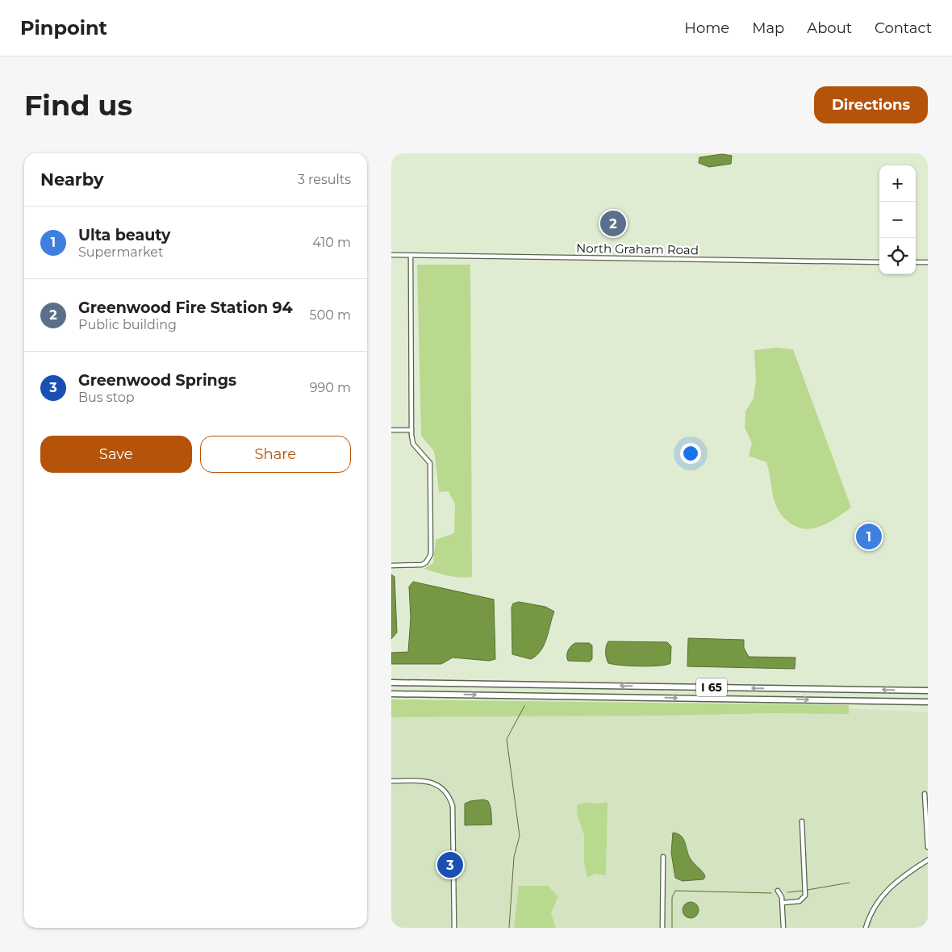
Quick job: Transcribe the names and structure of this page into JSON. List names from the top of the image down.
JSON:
{
  "streets": {
    "highway": ["I 65"],
    "street": ["North Graham Road"]
  },
  "page": {
    "header": "Pinpoint",
    "nav": [
      "Home",
      "Map",
      "About",
      "Contact"
    ],
    "buttons": [
      "Directions",
      ["Save", "Share"]
    ],
    "title": "Find us",
    "heading": ["Nearby", "3 results"],
    "map_buttons": ["+", "−"],
    "list": [
      {
        "mark": "1",
        "name": "Ulta beauty",
        "note": "Supermarket",
        "value": "410 m"
      },
      {
        "mark": "2",
        "name": "Greenwood Fire Station 94",
        "note": "Public building",
        "value": "500 m"
      },
      {
        "mark": "3",
        "name": "Greenwood Springs",
        "note": "Bus stop",
        "value": "990 m"
      }
    ],
    "pins": ["2", "1", "3"]
  }
}
